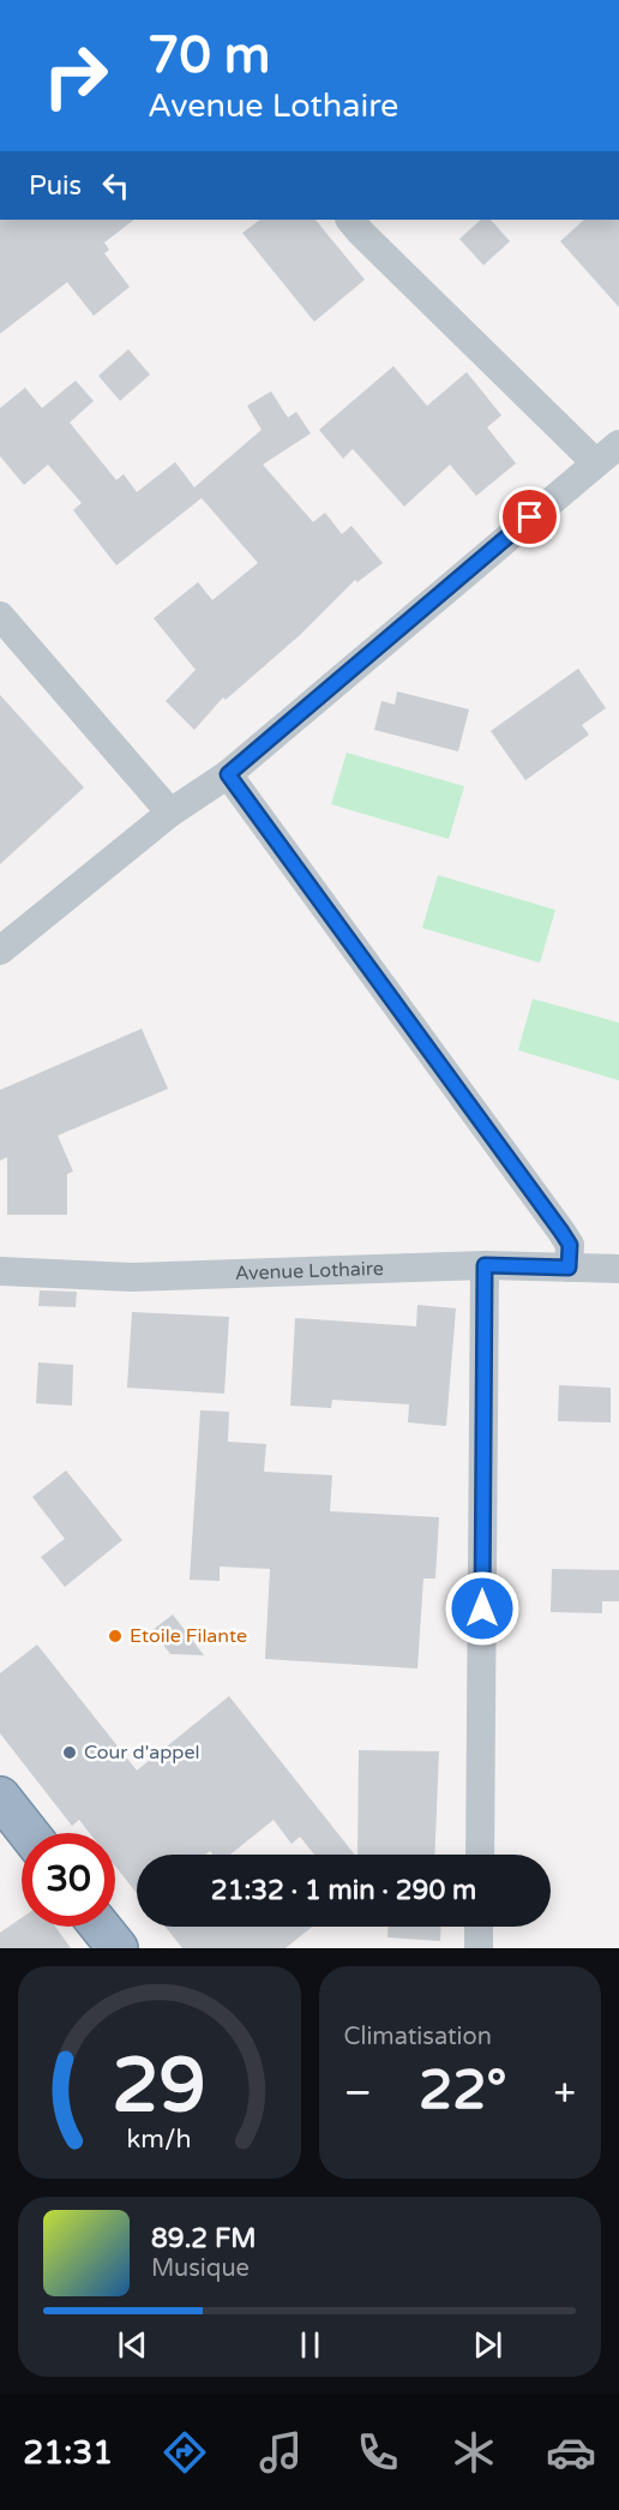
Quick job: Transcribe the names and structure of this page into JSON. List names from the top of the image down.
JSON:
{
  "streets": {
    "street": ["Avenue Lothaire"]
  },
  "places": ["Etoile Filante", "Cour d'appel"],
  "page": {
    "turn": ["70 m", "Avenue Lothaire"],
    "then": "Puis",
    "limit": "30",
    "trip": "21:32 · 1 min · 290 m",
    "tile": "Climatisation",
    "heat": ["−", "22°", "+"],
    "song": ["89.2 FM", "Musique"],
    "tabs": "21:31",
    "gauge": ["29", "km/h"]
  }
}
